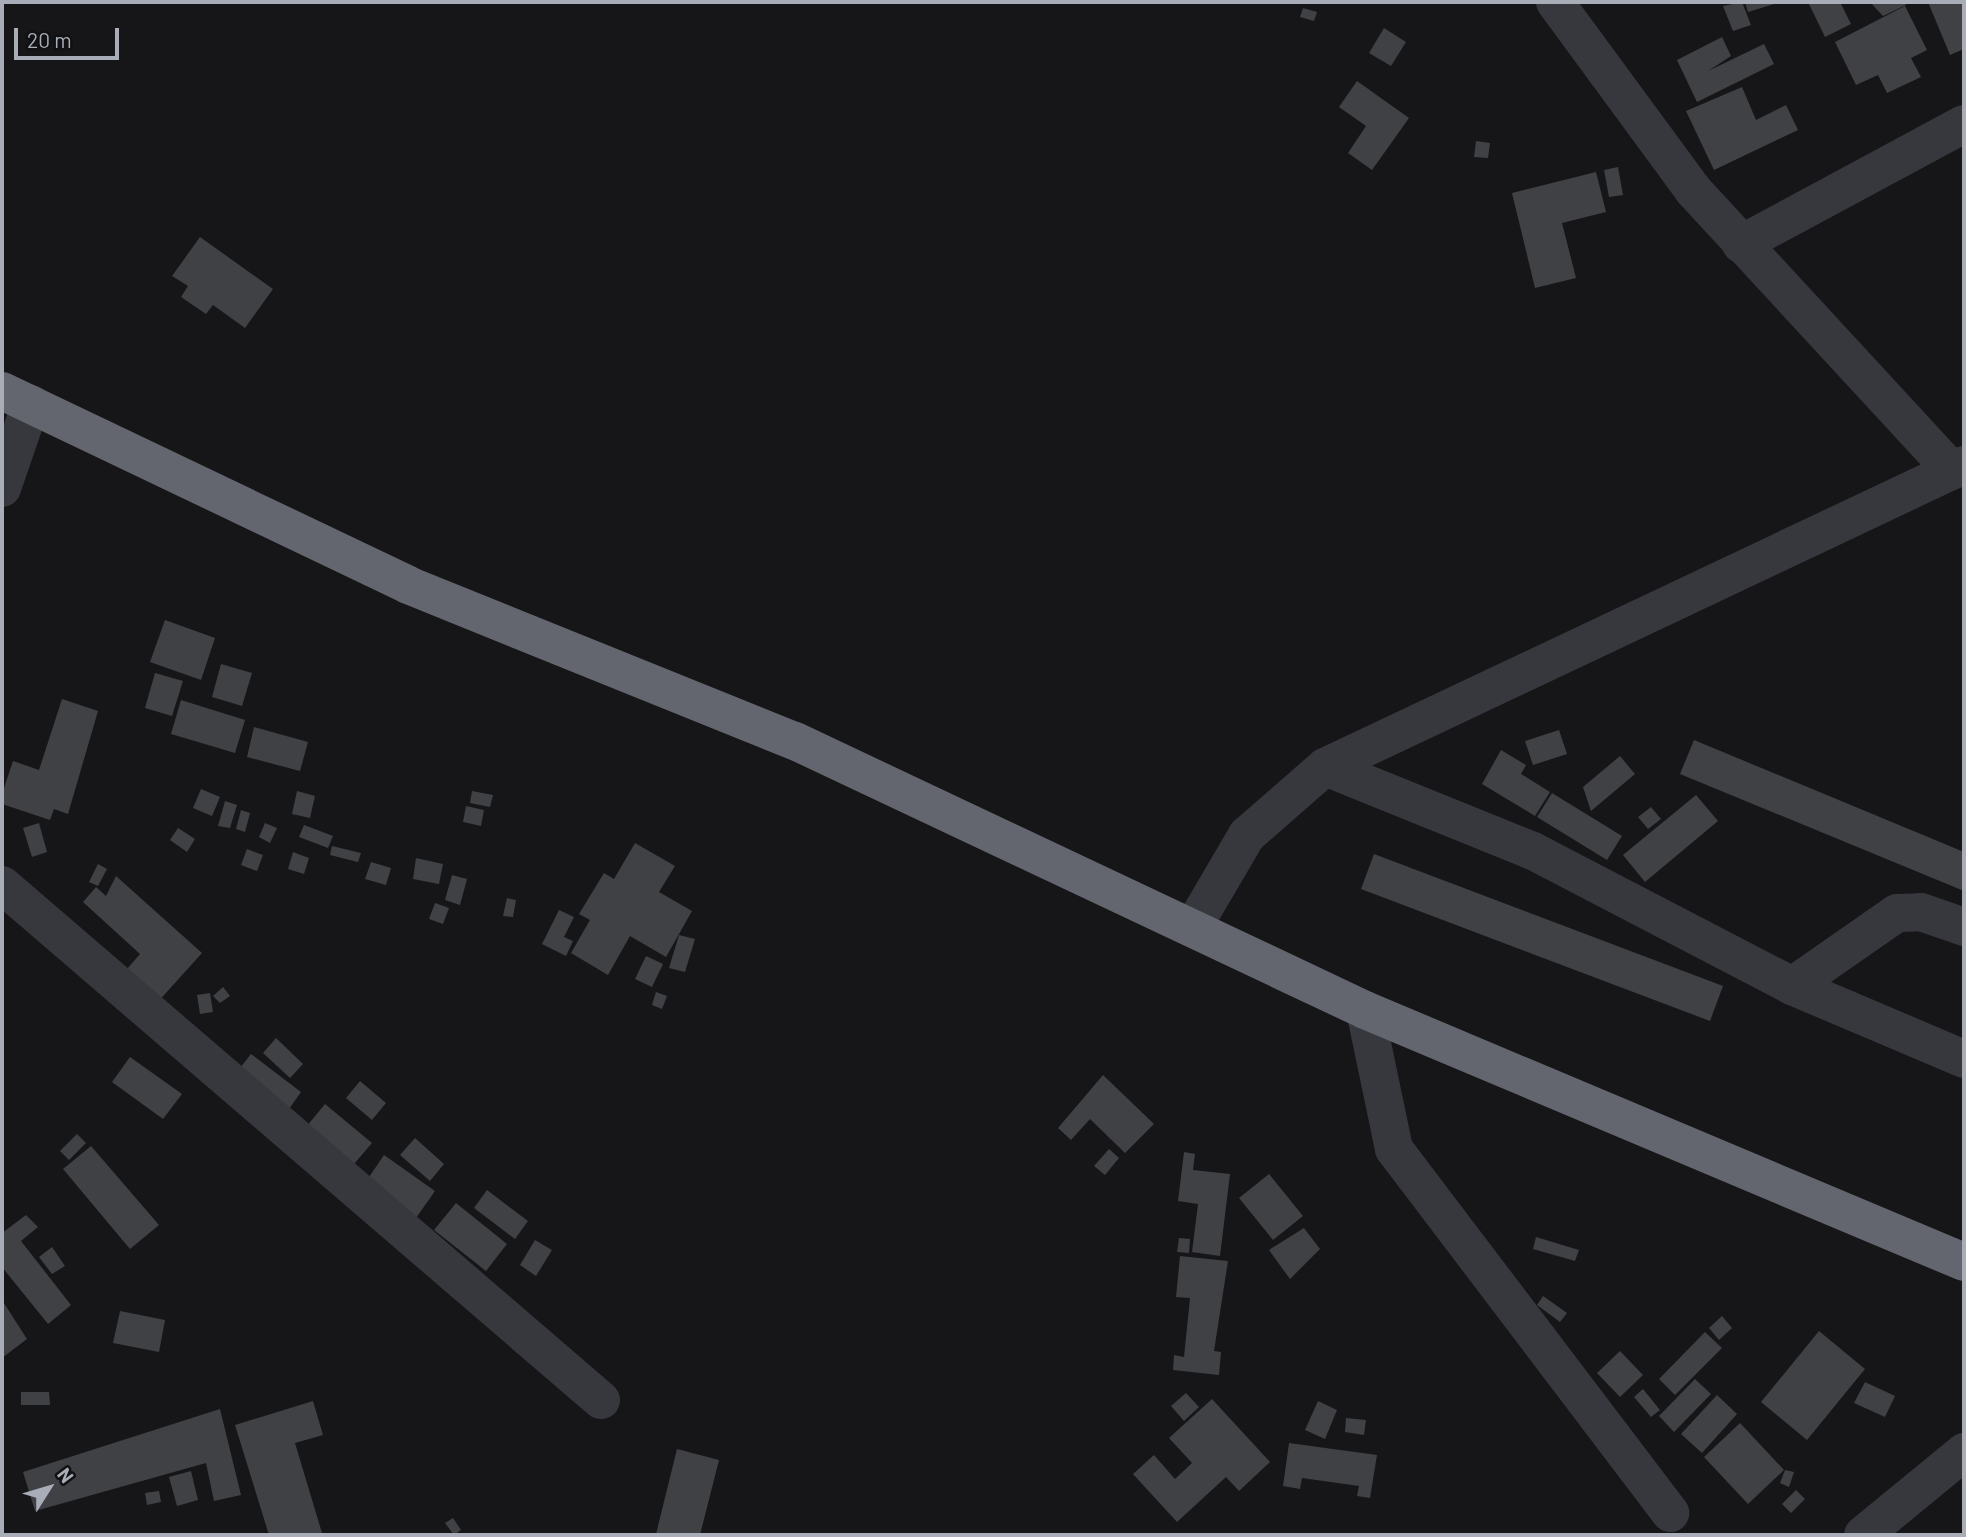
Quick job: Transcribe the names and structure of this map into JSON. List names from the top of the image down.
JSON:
{
  "scale_bar": "20 m",
  "north": "top right"
}
